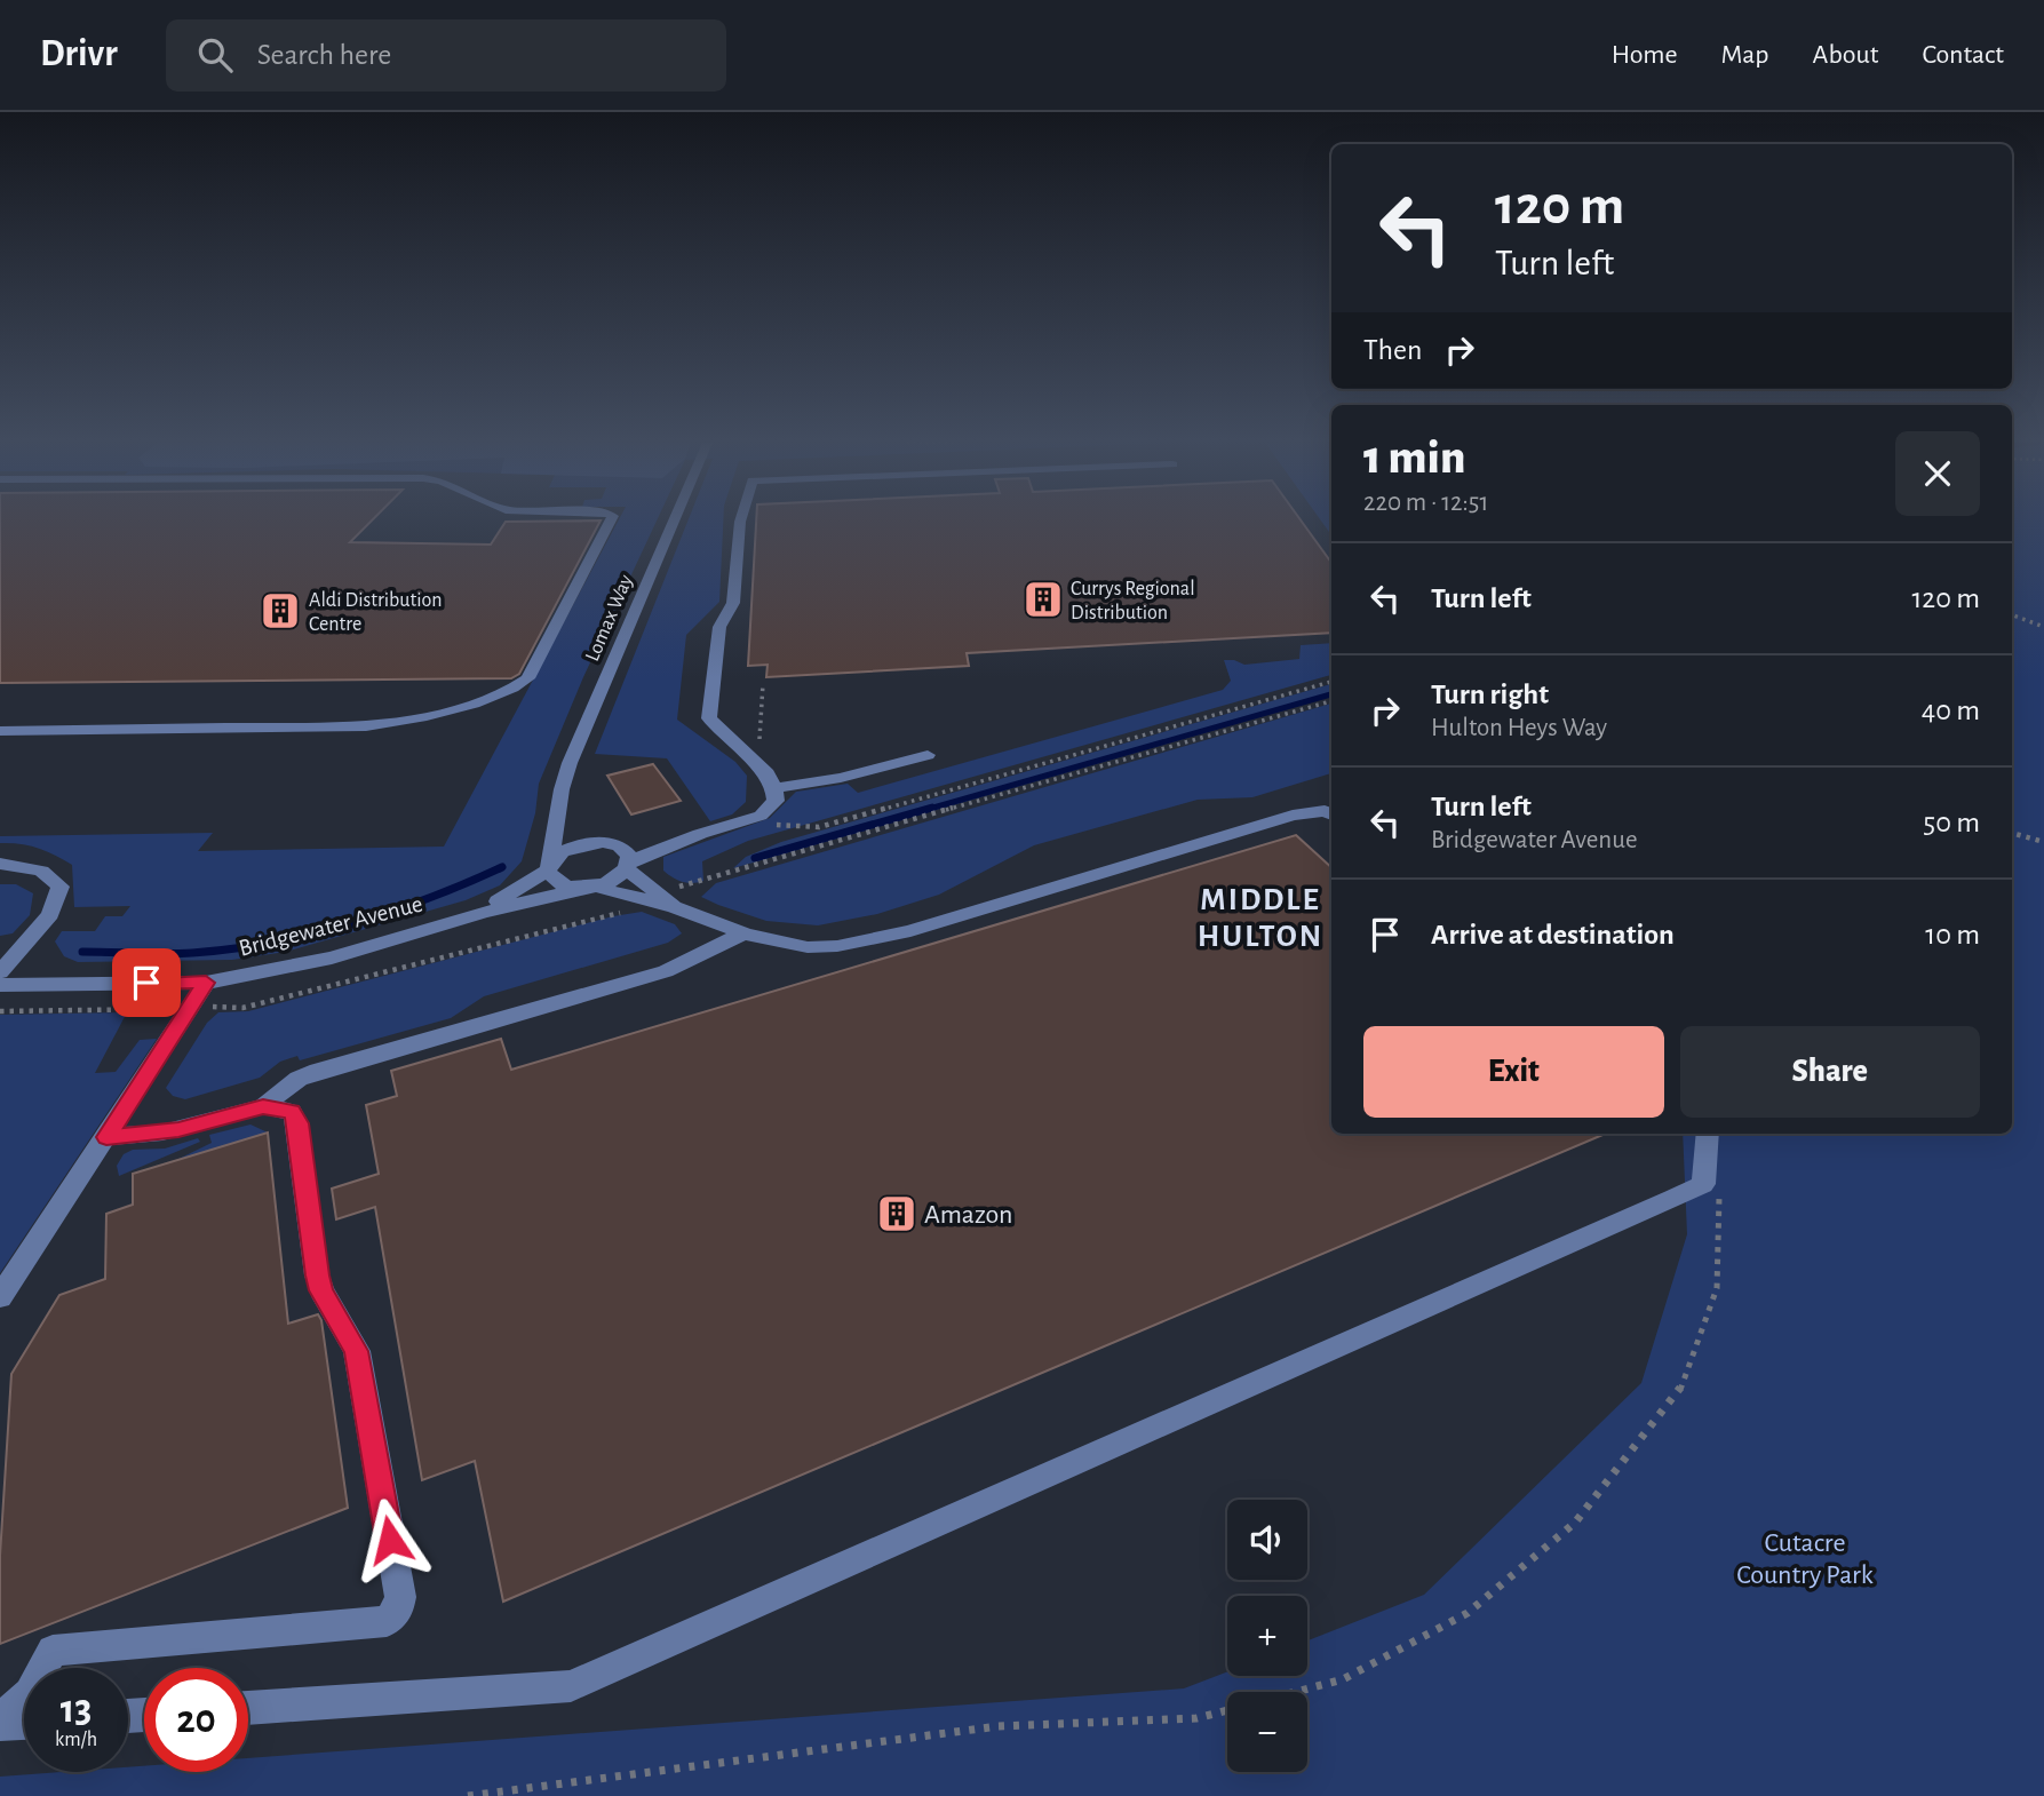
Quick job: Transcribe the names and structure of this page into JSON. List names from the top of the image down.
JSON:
{
  "streets": {
    "street": ["Lomax Way", "Bridgewater Avenue"]
  },
  "crossings": [
    ["Lomax Way", "Bridgewater Avenue"]
  ],
  "districts": ["MIDDLE HULTON"],
  "parks": ["Cutacre Country Park"],
  "places": {
    "building": ["Currys Regional Distribution", "Aldi Distribution Centre", "Amazon"]
  },
  "page": {
    "header": "Drivr",
    "search": "Search here",
    "nav": [
      "Home",
      "Map",
      "About",
      "Contact"
    ],
    "turn": ["120 m", "Turn left"],
    "then": "Then",
    "heading": ["1 min", "220 m · 12:51"],
    "list": [
      {
        "name": "Turn left",
        "value": "120 m"
      },
      {
        "name": "Turn right",
        "note": "Hulton Heys Way",
        "value": "40 m"
      },
      {
        "name": "Turn left",
        "note": "Bridgewater Avenue",
        "value": "50 m"
      },
      {
        "name": "Arrive at destination",
        "value": "10 m"
      }
    ],
    "buttons": ["Exit", "Share"],
    "map_buttons": ["+", "−"],
    "speed": "13 km/h",
    "limit": "20"
  }
}
